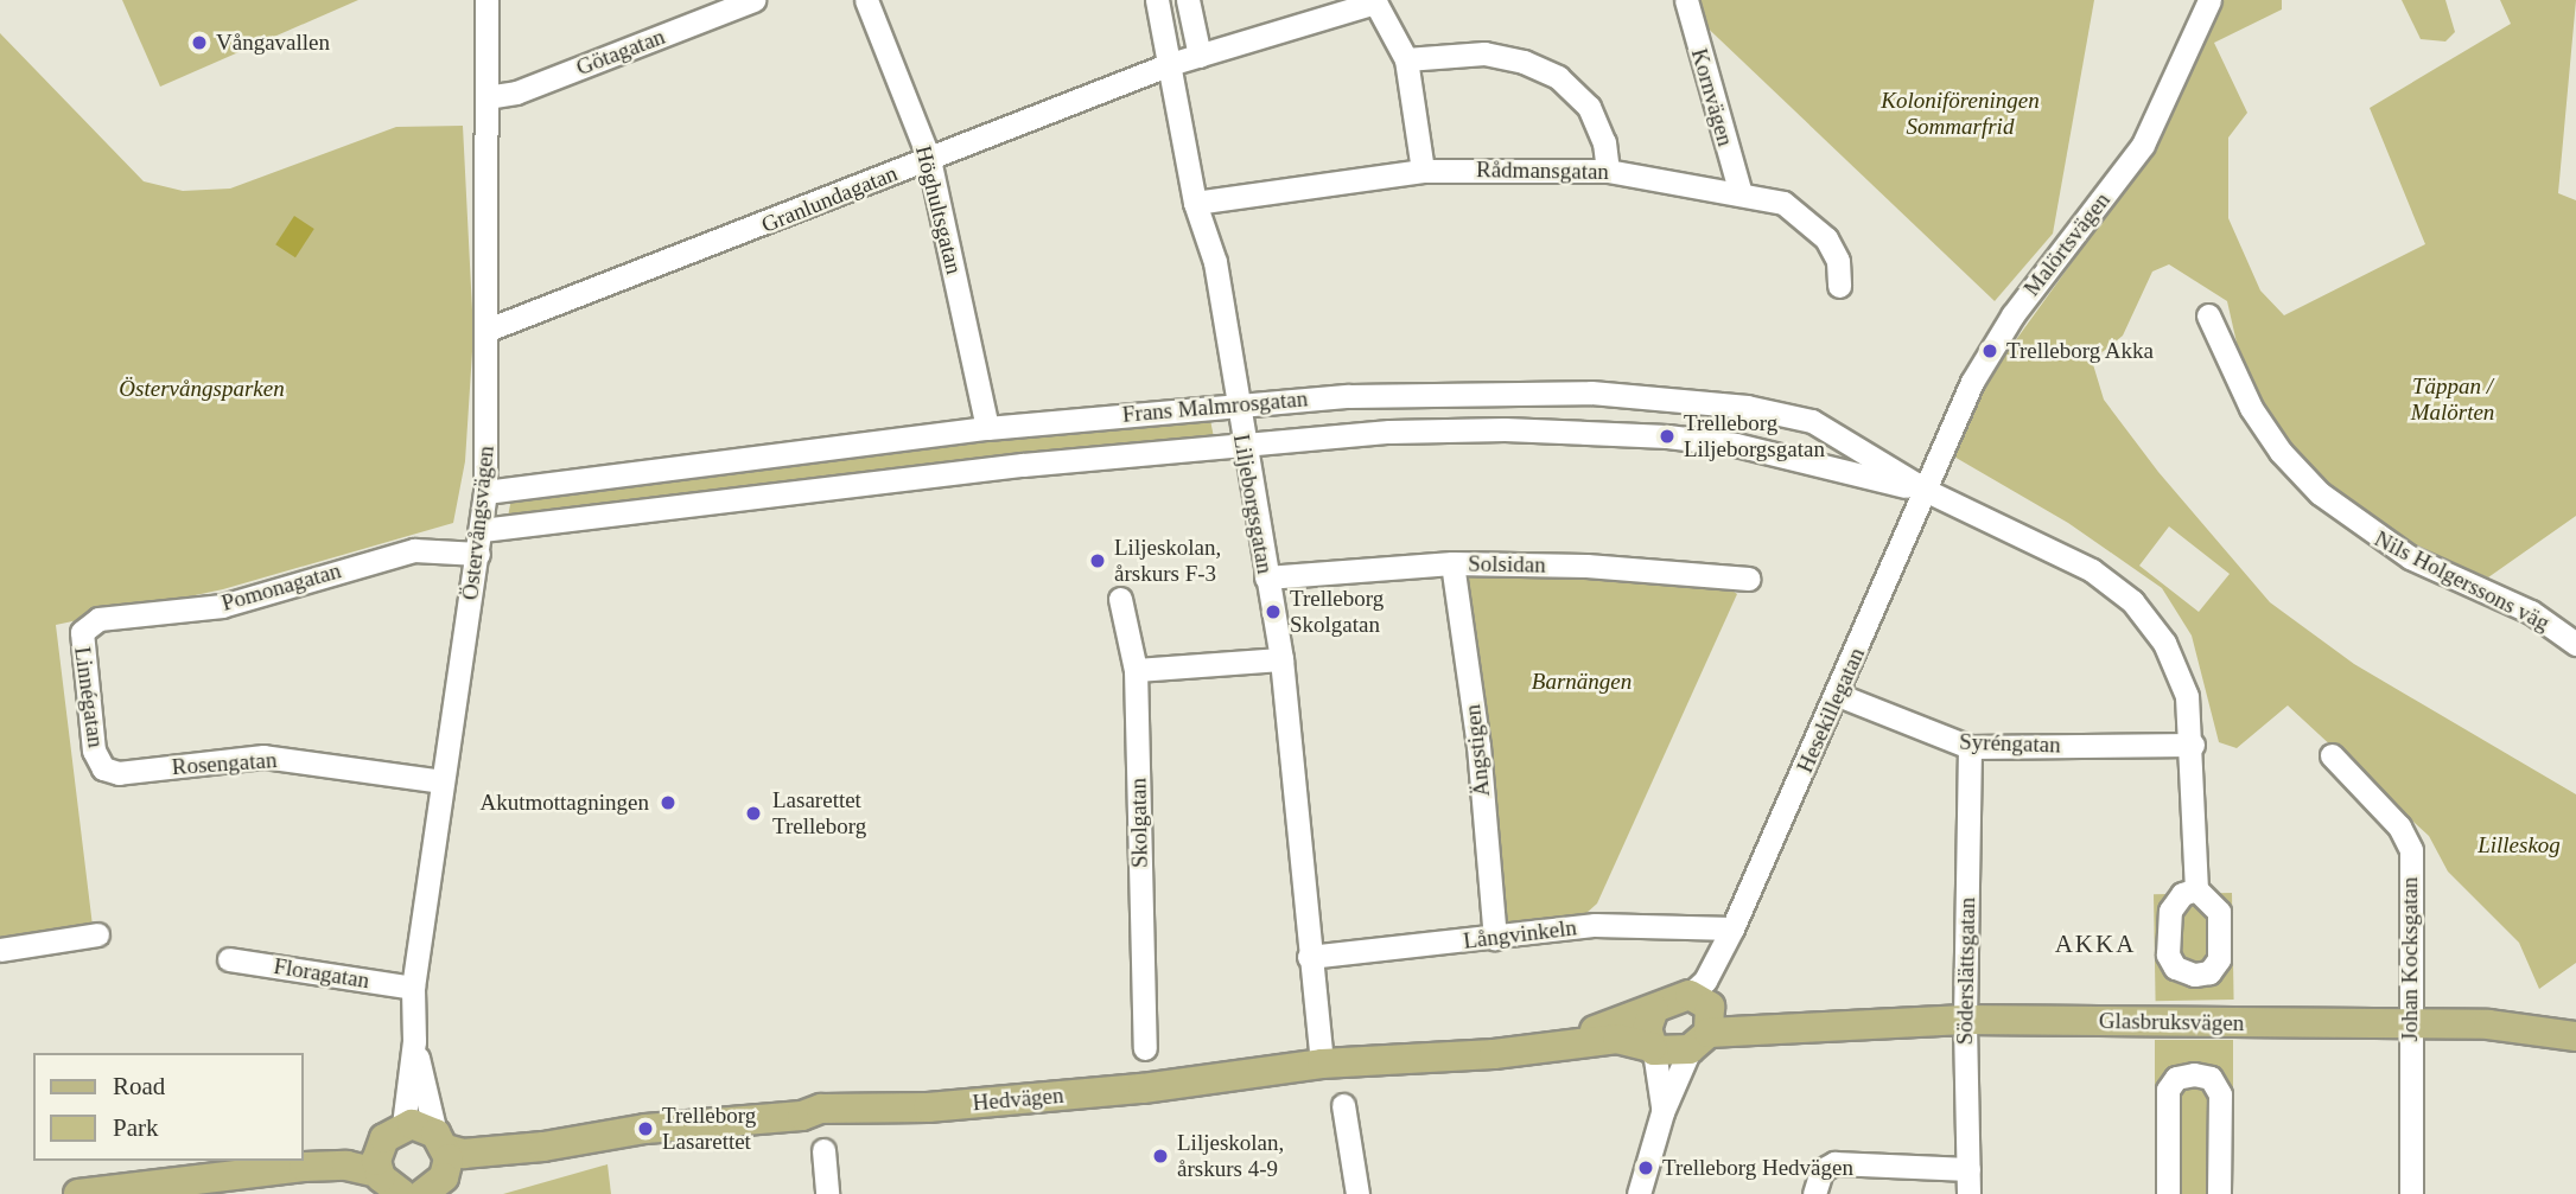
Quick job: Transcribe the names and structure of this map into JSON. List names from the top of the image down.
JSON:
{
  "streets": {
    "main road": ["Glasbruksvägen", "Hedvägen"],
    "street": [
      "Götagatan",
      "Kornvägen",
      "Rådmansgatan",
      "Granlundagatan",
      "Höghultsgatan",
      "Malörtsvägen",
      "Frans Malmrosgatan",
      "Liljeborgsgatan",
      "Östervångsvägen",
      "Solsidan",
      "Nils Holgerssons väg",
      "Pomonagatan",
      "Linnégatan",
      "Hesekillegatan",
      "Syréngatan",
      "Ängstigen",
      "Rosengatan",
      "Skolgatan",
      "Långvinkeln",
      "Johan Kocksgatan",
      "Söderslättsgatan",
      "Floragatan"
    ]
  },
  "crossings": [
    ["Götagatan", "Östervångsvägen"],
    ["Kornvägen", "Rådmansgatan"],
    ["Rådmansgatan", "Liljeborgsgatan"],
    ["Granlundagatan", "Höghultsgatan"],
    ["Granlundagatan", "Liljeborgsgatan"],
    ["Granlundagatan", "Östervångsvägen"],
    ["Höghultsgatan", "Frans Malmrosgatan"],
    ["Malörtsvägen", "Frans Malmrosgatan"],
    ["Malörtsvägen", "Hesekillegatan"],
    ["Frans Malmrosgatan", "Liljeborgsgatan"],
    ["Frans Malmrosgatan", "Östervångsvägen"],
    ["Frans Malmrosgatan", "Pomonagatan"],
    ["Frans Malmrosgatan", "Hesekillegatan"],
    ["Frans Malmrosgatan", "Syréngatan"],
    ["Liljeborgsgatan", "Solsidan"],
    ["Liljeborgsgatan", "Långvinkeln"],
    ["Liljeborgsgatan", "Hedvägen"],
    ["Östervångsvägen", "Pomonagatan"],
    ["Östervångsvägen", "Rosengatan"],
    ["Östervångsvägen", "Floragatan"],
    ["Östervångsvägen", "Hedvägen"],
    ["Solsidan", "Ängstigen"],
    ["Pomonagatan", "Linnégatan"],
    ["Linnégatan", "Rosengatan"],
    ["Hesekillegatan", "Syréngatan"],
    ["Hesekillegatan", "Långvinkeln"],
    ["Hesekillegatan", "Glasbruksvägen"],
    ["Hesekillegatan", "Hedvägen"],
    ["Syréngatan", "Söderslättsgatan"],
    ["Ängstigen", "Långvinkeln"],
    ["Johan Kocksgatan", "Glasbruksvägen"],
    ["Söderslättsgatan", "Glasbruksvägen"],
    ["Glasbruksvägen", "Hedvägen"]
  ],
  "districts": ["AKKA"],
  "parks": [
    "Koloniföreningen Sommarfrid",
    "Täppan / Malörten",
    "Östervångsparken",
    "Barnängen",
    "Lilleskog"
  ],
  "places": [
    "Vångavallen",
    "Trelleborg Akka",
    "Trelleborg Liljeborgsgatan",
    "Liljeskolan, årskurs F-3",
    "Trelleborg Skolgatan",
    "Akutmottagningen",
    "Lasarettet Trelleborg",
    "Trelleborg Lasarettet",
    "Liljeskolan, årskurs 4-9",
    "Trelleborg Hedvägen"
  ],
  "legend": ["Road", "Park"]
}
